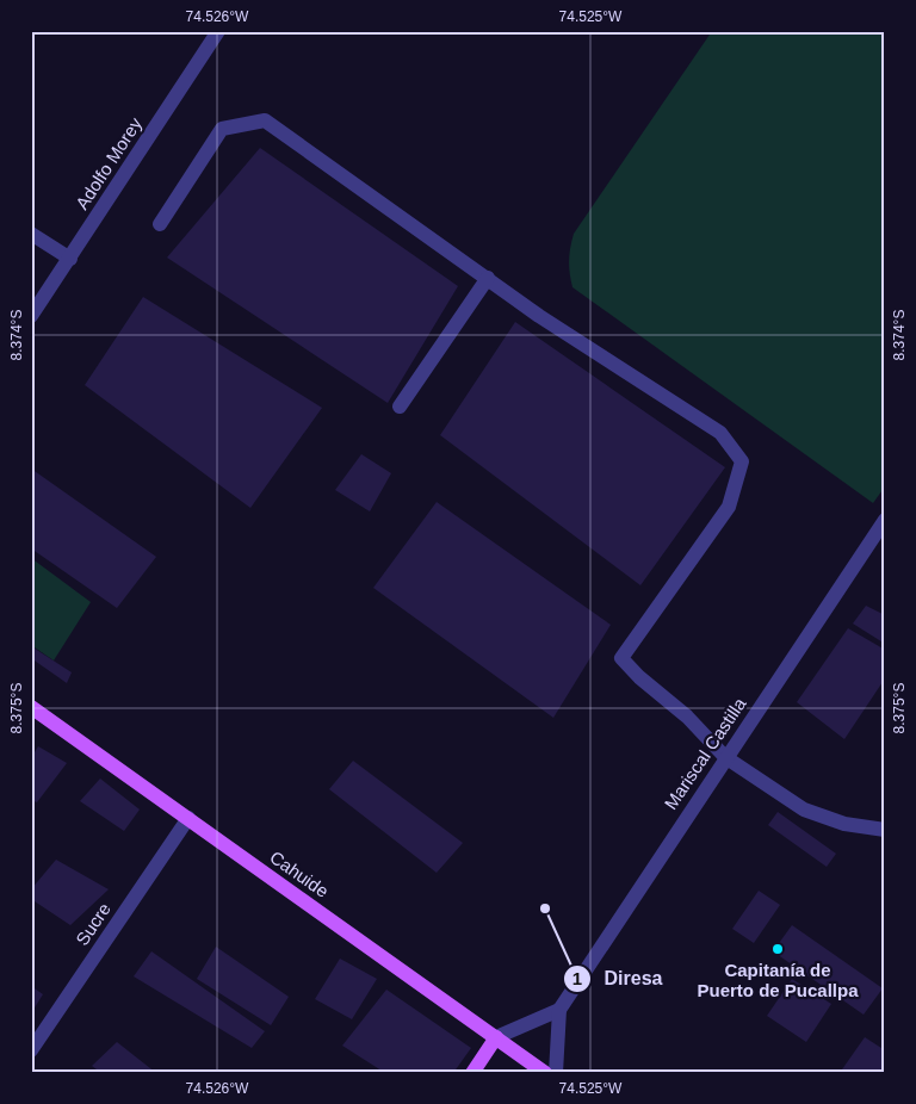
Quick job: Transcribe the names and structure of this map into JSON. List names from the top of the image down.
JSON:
{
  "streets": {
    "main road": ["Cahuide"],
    "street": ["Adolfo Morey", "Mariscal Castilla", "Sucre"]
  },
  "crossings": [
    ["Cahuide", "Sucre"]
  ],
  "places": ["Diresa", "Capitanía de Puerto de Pucallpa"],
  "coordinates": [
    "74.526°W",
    "74.525°W",
    "8.374°S",
    "8.375°S"
  ]
}
